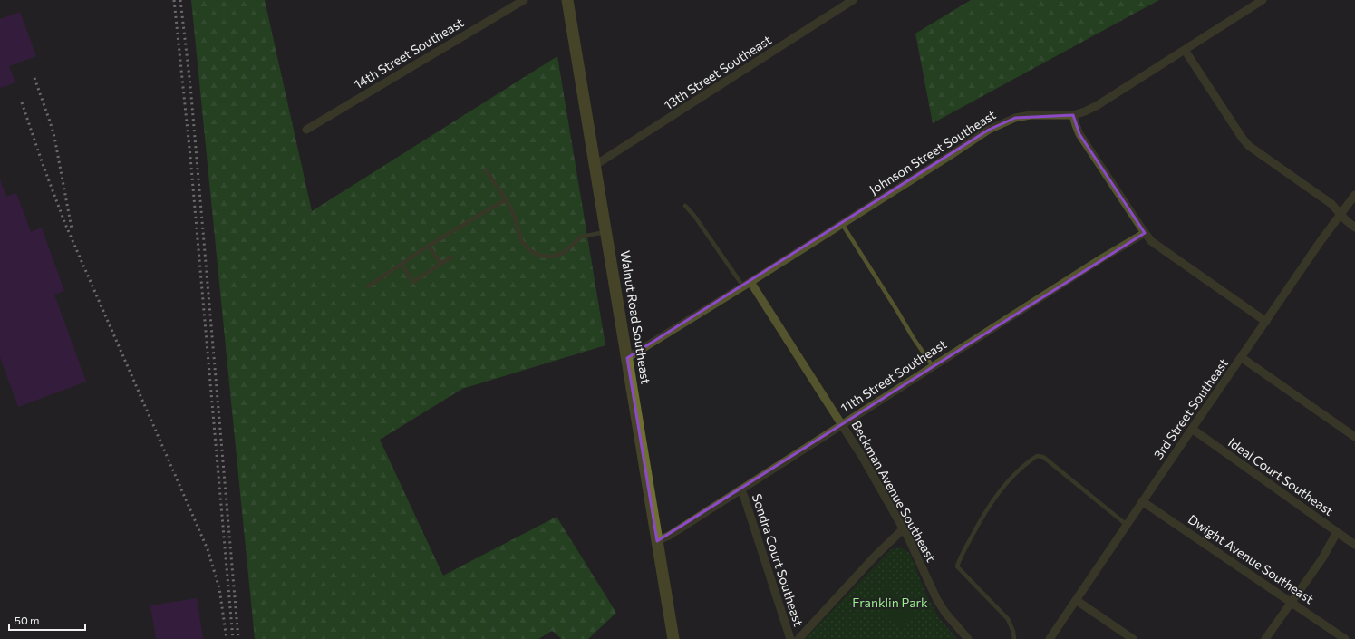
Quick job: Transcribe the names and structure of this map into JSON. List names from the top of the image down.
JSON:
{
  "streets": {
    "main road": ["Walnut Road Southeast"],
    "street": [
      "14th Street Southeast",
      "13th Street Southeast",
      "Johnson Street Southeast",
      "11th Street Southeast",
      "3rd Street Southeast",
      "Ideal Court Southeast",
      "Beckman Avenue Southeast",
      "Dwight Avenue Southeast",
      "Sondra Court Southeast"
    ]
  },
  "crossings": [
    ["13th Street Southeast", "Walnut Road Southeast"],
    ["Johnson Street Southeast", "Walnut Road Southeast"],
    ["Johnson Street Southeast", "Beckman Avenue Southeast"],
    ["Walnut Road Southeast", "11th Street Southeast"],
    ["11th Street Southeast", "Beckman Avenue Southeast"],
    ["11th Street Southeast", "Sondra Court Southeast"],
    ["3rd Street Southeast", "Ideal Court Southeast"],
    ["3rd Street Southeast", "Dwight Avenue Southeast"]
  ],
  "parks": ["Franklin Park"],
  "scale_bar": "50 m"
}
